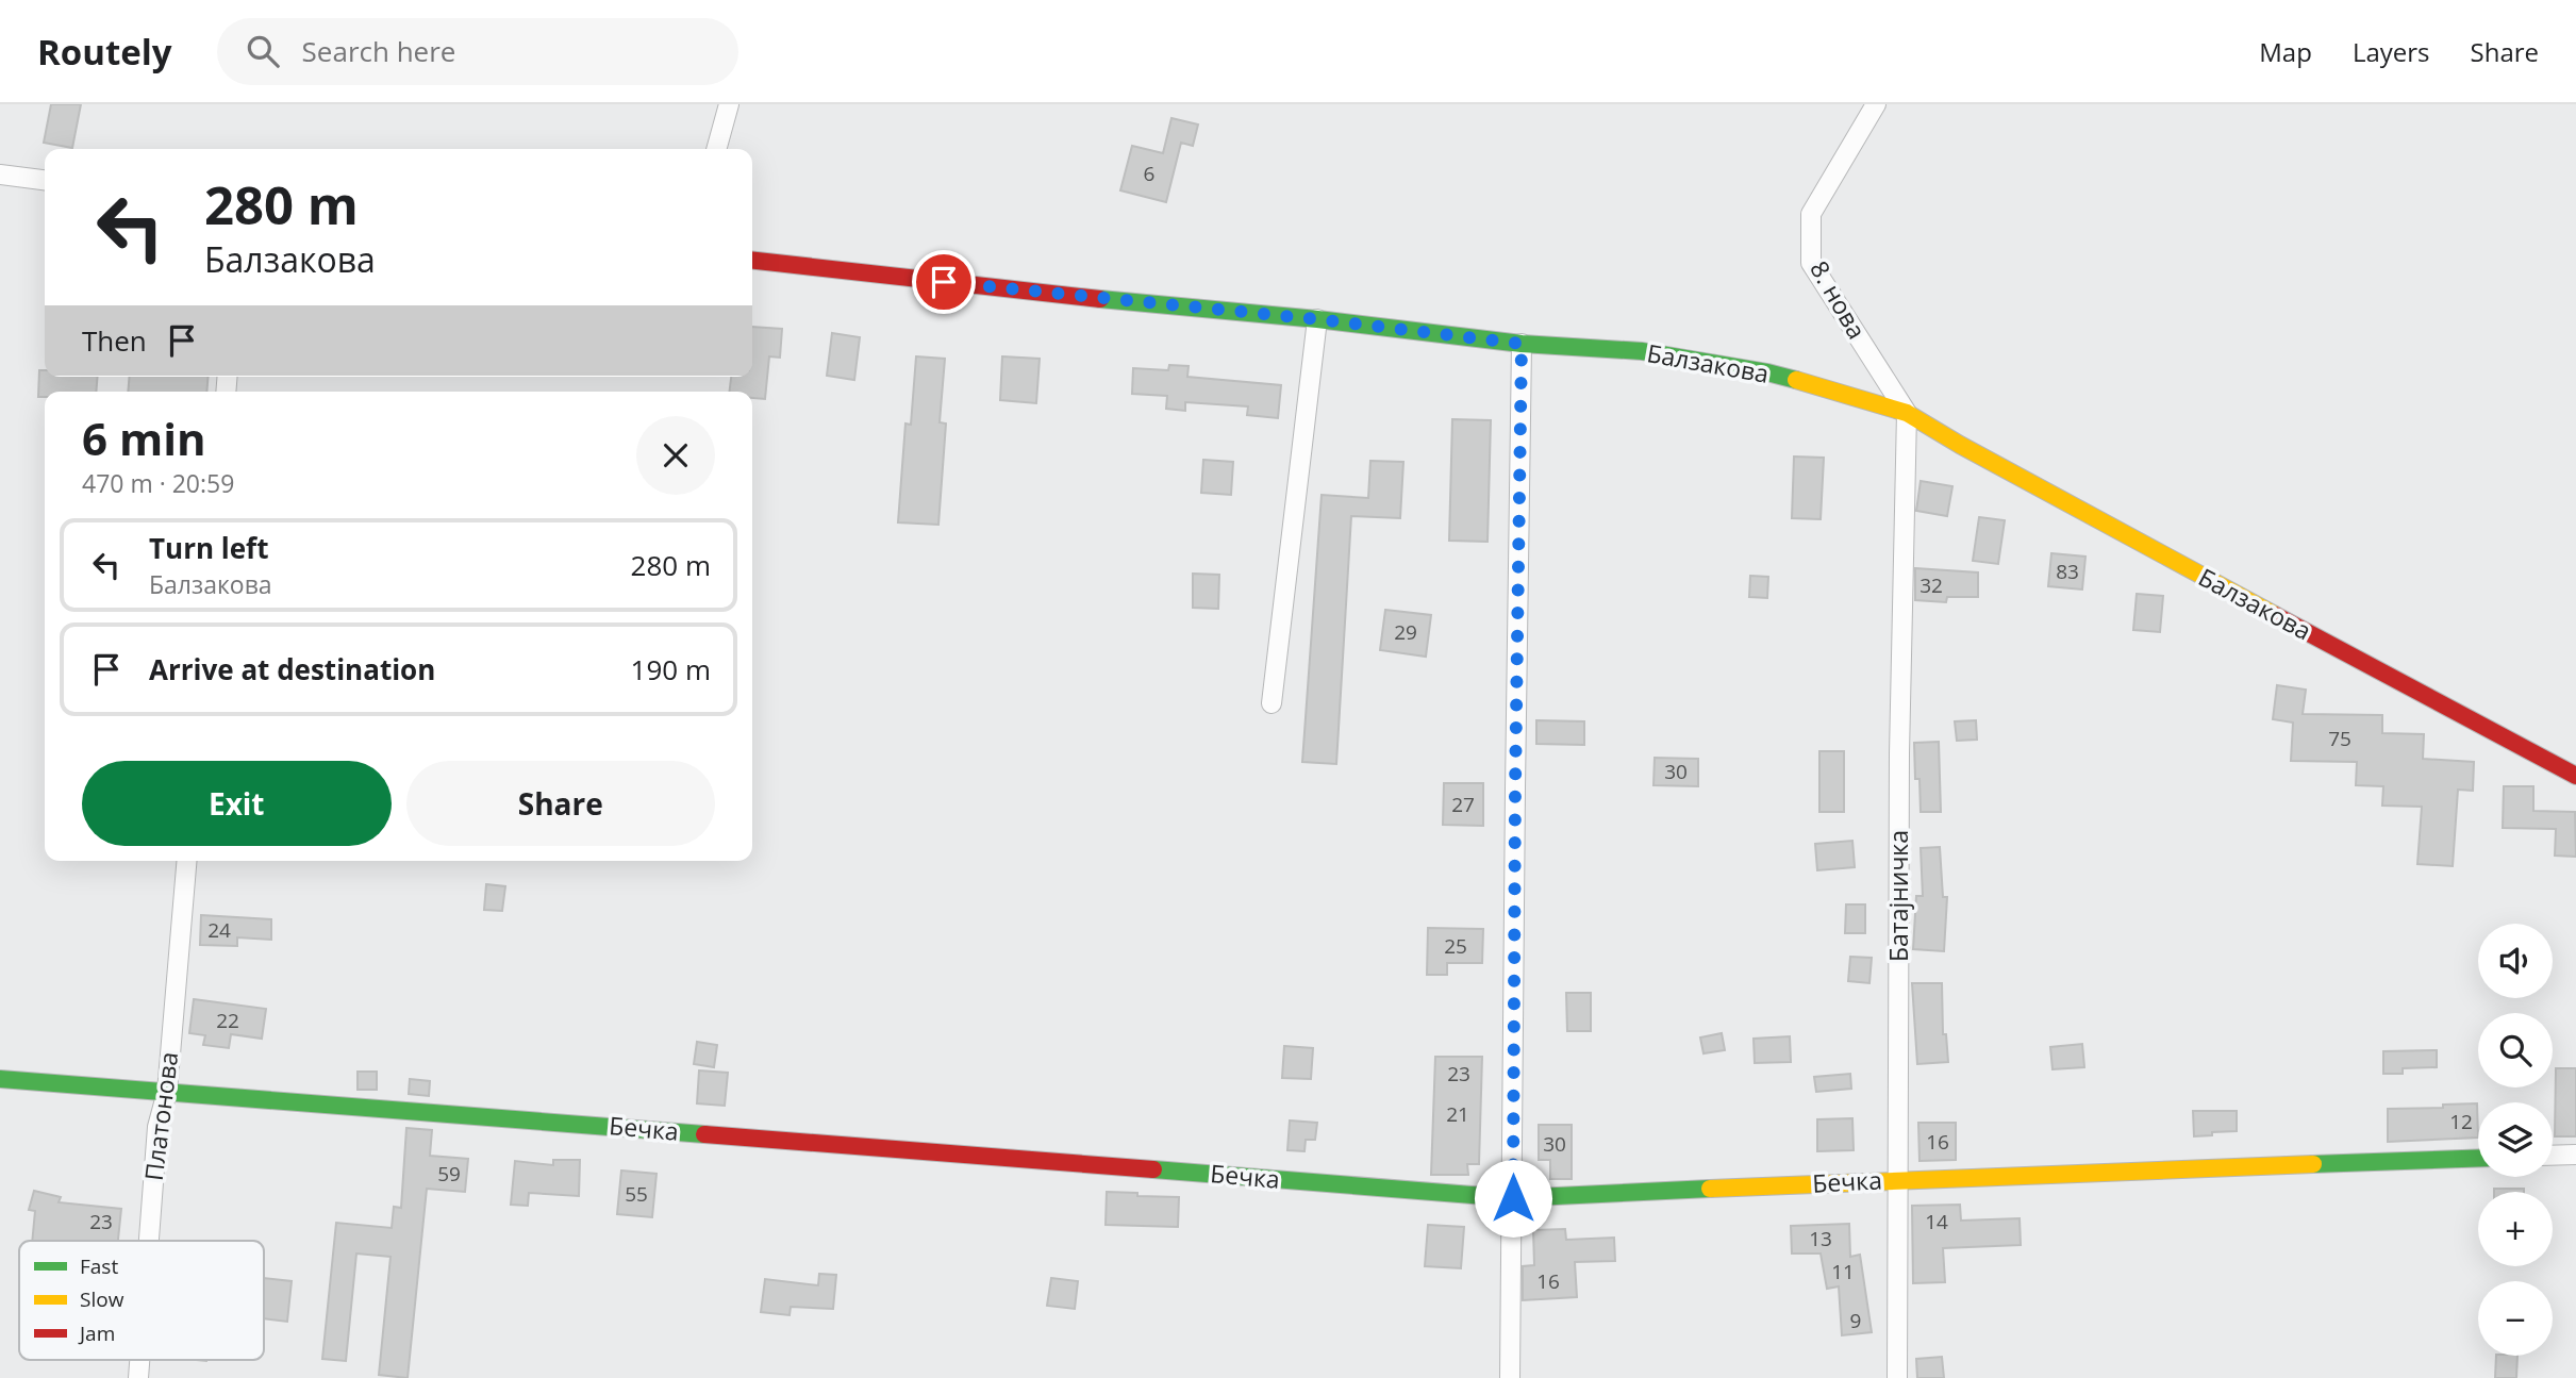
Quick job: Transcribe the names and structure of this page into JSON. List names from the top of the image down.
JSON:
{
  "streets": {
    "street": [
      "8. нова",
      "Балзакова",
      "Батајничка",
      "Платонова",
      "Бечка"
    ]
  },
  "crossings": [
    ["8. нова", "Балзакова"],
    ["8. нова", "Батајничка"],
    ["Балзакова", "Батајничка"],
    ["Батајничка", "Бечка"],
    ["Платонова", "Бечка"]
  ],
  "house_numbers": [
    "6",
    "83",
    "32",
    "29",
    "75",
    "30",
    "27",
    "24",
    "25",
    "22",
    "23",
    "21",
    "12",
    "16",
    "30",
    "59",
    "55",
    "23",
    "14",
    "13",
    "11",
    "16",
    "9"
  ],
  "legend": ["Fast", "Slow", "Jam"],
  "page": {
    "header": "Routely",
    "search": "Search here",
    "nav": ["Map", "Layers", "Share"],
    "turn": ["280 m", "Балзакова"],
    "then": "Then",
    "heading": ["6 min", "470 m · 20:59"],
    "list": [
      {
        "name": "Turn left",
        "note": "Балзакова",
        "value": "280 m"
      },
      {
        "name": "Arrive at destination",
        "value": "190 m"
      }
    ],
    "buttons": ["Exit", "Share"],
    "map_buttons": ["+", "−"]
  }
}
